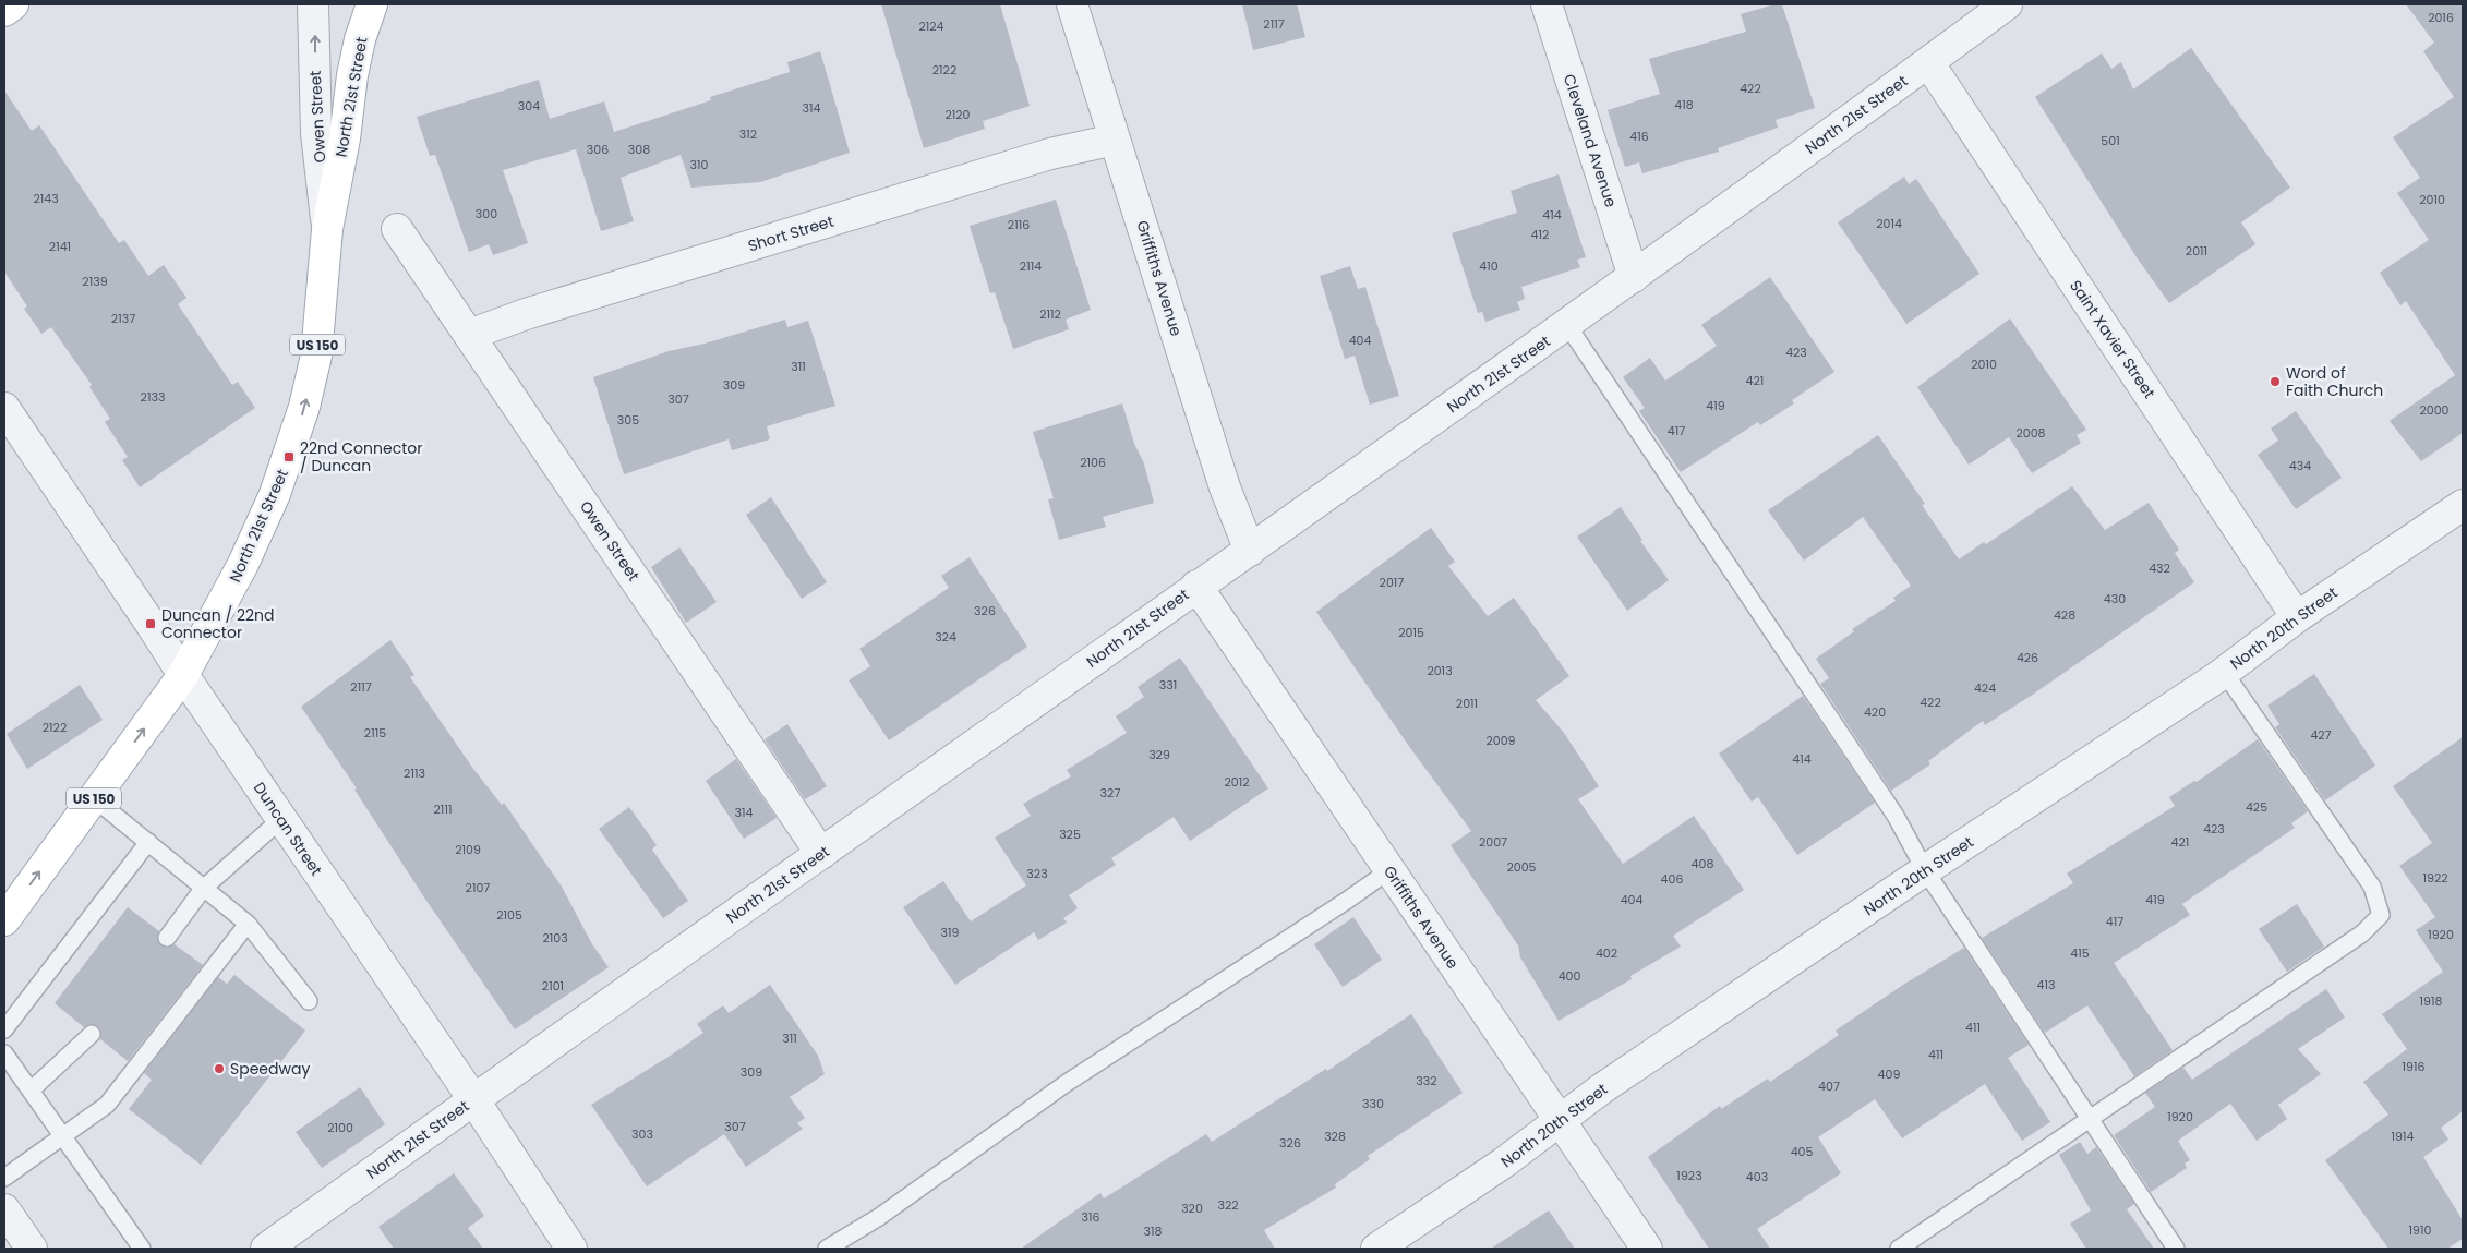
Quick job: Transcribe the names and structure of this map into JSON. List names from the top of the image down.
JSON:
{
  "streets": {
    "main road": ["North 21st Street", "US 150"],
    "street": [
      "Owen Street",
      "Cleveland Avenue",
      "Short Street",
      "Griffiths Avenue",
      "Saint Xavier Street",
      "North 20th Street",
      "Duncan Street"
    ]
  },
  "crossings": [
    ["North 21st Street", "Owen Street"],
    ["North 21st Street", "Cleveland Avenue"],
    ["North 21st Street", "Griffiths Avenue"],
    ["North 21st Street", "Saint Xavier Street"],
    ["North 21st Street", "Duncan Street"],
    ["Owen Street", "Short Street"],
    ["Short Street", "Griffiths Avenue"],
    ["Griffiths Avenue", "North 20th Street"],
    ["Saint Xavier Street", "North 20th Street"]
  ],
  "places": {
    "other": ["Word of Faith Church", "Speedway"],
    "transit": ["22nd Connector / Duncan", "Duncan / 22nd Connector"]
  },
  "house_numbers": [
    "2016",
    "2117",
    "2124",
    "2122",
    "422",
    "418",
    "304",
    "314",
    "2120",
    "312",
    "416",
    "501",
    "306",
    "308",
    "310",
    "2143",
    "2010",
    "300",
    "414",
    "2014",
    "2116",
    "412",
    "2141",
    "2011",
    "2114",
    "410",
    "2139",
    "2112",
    "2137",
    "404",
    "423",
    "2010",
    "311",
    "421",
    "309",
    "2133",
    "307",
    "419",
    "2000",
    "305",
    "417",
    "2008",
    "2106",
    "434",
    "432",
    "2017",
    "430",
    "326",
    "428",
    "2015",
    "324",
    "426",
    "2013",
    "331",
    "2117",
    "424",
    "422",
    "2011",
    "420",
    "2122",
    "2115",
    "427",
    "2009",
    "329",
    "414",
    "2113",
    "2012",
    "327",
    "425",
    "2111",
    "314",
    "423",
    "325",
    "2007",
    "421",
    "2109",
    "408",
    "2005",
    "323",
    "1922",
    "406",
    "2107",
    "404",
    "419",
    "2105",
    "417",
    "319",
    "1920",
    "2103",
    "402",
    "415",
    "400",
    "413",
    "2101",
    "1918",
    "411",
    "311",
    "411",
    "1916",
    "309",
    "409",
    "332",
    "407",
    "330",
    "1920",
    "307",
    "2100",
    "303",
    "328",
    "1914",
    "326",
    "405",
    "1923",
    "403",
    "322",
    "320",
    "316",
    "1910",
    "318"
  ]
}
